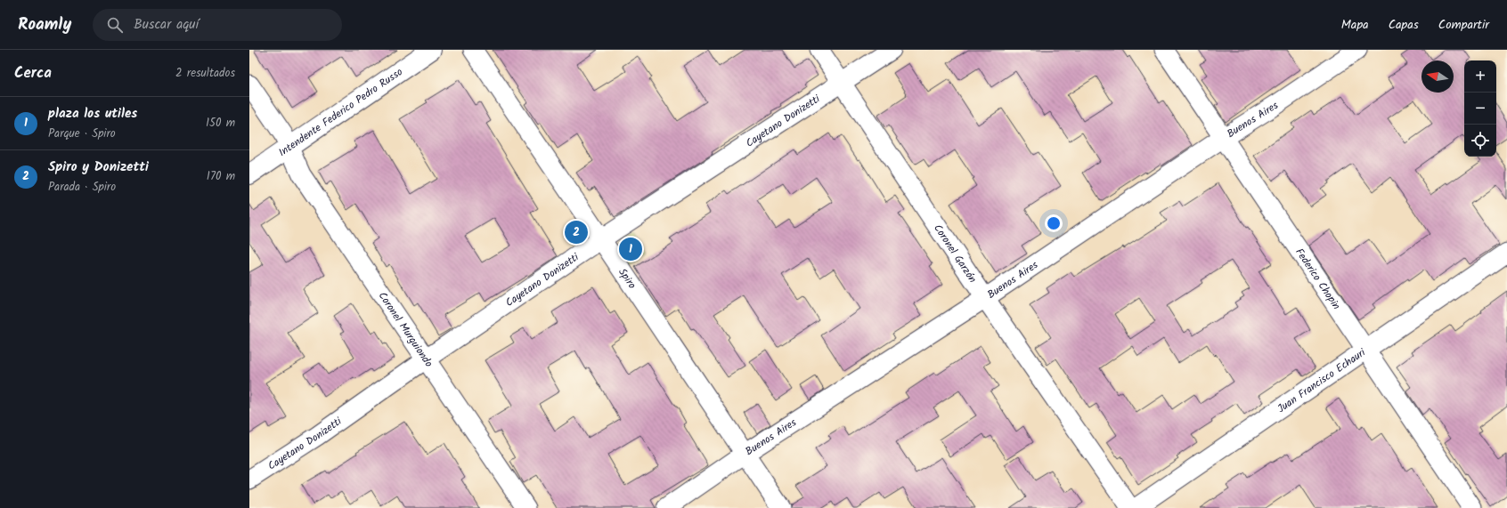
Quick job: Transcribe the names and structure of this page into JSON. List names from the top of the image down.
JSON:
{
  "streets": {
    "street": [
      "Intendente Federico Pedro Russo",
      "Buenos Aires",
      "Cayetano Donizetti",
      "Coronel Garzón",
      "Spiro",
      "Federico Chopin",
      "Coronel Murguiondo",
      "Juan Francisco Echauri"
    ]
  },
  "crossings": [
    ["Intendente Federico Pedro Russo", "Coronel Murguiondo"],
    ["Buenos Aires", "Coronel Garzón"],
    ["Buenos Aires", "Spiro"],
    ["Buenos Aires", "Federico Chopin"],
    ["Cayetano Donizetti", "Coronel Garzón"],
    ["Cayetano Donizetti", "Spiro"],
    ["Cayetano Donizetti", "Coronel Murguiondo"],
    ["Federico Chopin", "Juan Francisco Echauri"]
  ],
  "north": "left",
  "page": {
    "header": "Roamly",
    "search": "Buscar aquí",
    "nav": ["Mapa", "Capas", "Compartir"],
    "heading": ["Cerca", "2 resultados"],
    "map_buttons": ["+", "−"],
    "list": [
      {
        "mark": "1",
        "name": "plaza los utiles",
        "note": "Parque · Spiro",
        "value": "150 m"
      },
      {
        "mark": "2",
        "name": "Spiro y Donizetti",
        "note": "Parada · Spiro",
        "value": "170 m"
      }
    ],
    "pins": ["2", "1"]
  }
}
